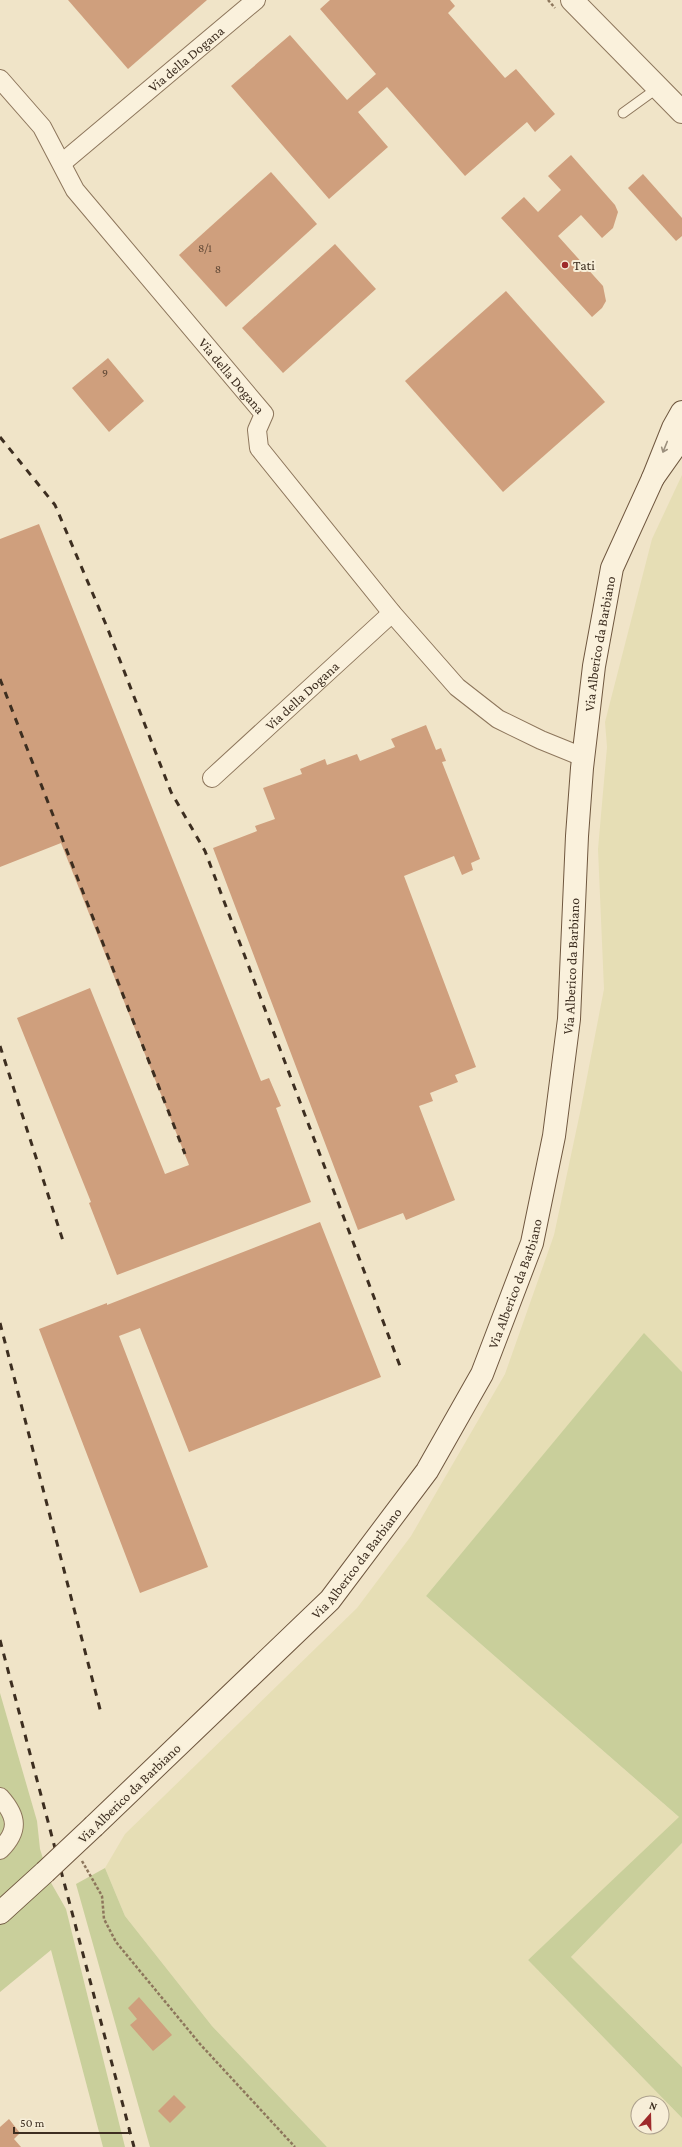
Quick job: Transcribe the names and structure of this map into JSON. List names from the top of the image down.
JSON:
{
  "streets": {
    "main road": ["Via Alberico da Barbiano"],
    "street": ["Via della Dogana"]
  },
  "crossings": [
    ["Via della Dogana", "Via Alberico da Barbiano"]
  ],
  "places": ["Tati"],
  "house_numbers": ["8/1", "8", "9"],
  "scale_bar": "50 m",
  "north": "top"
}
